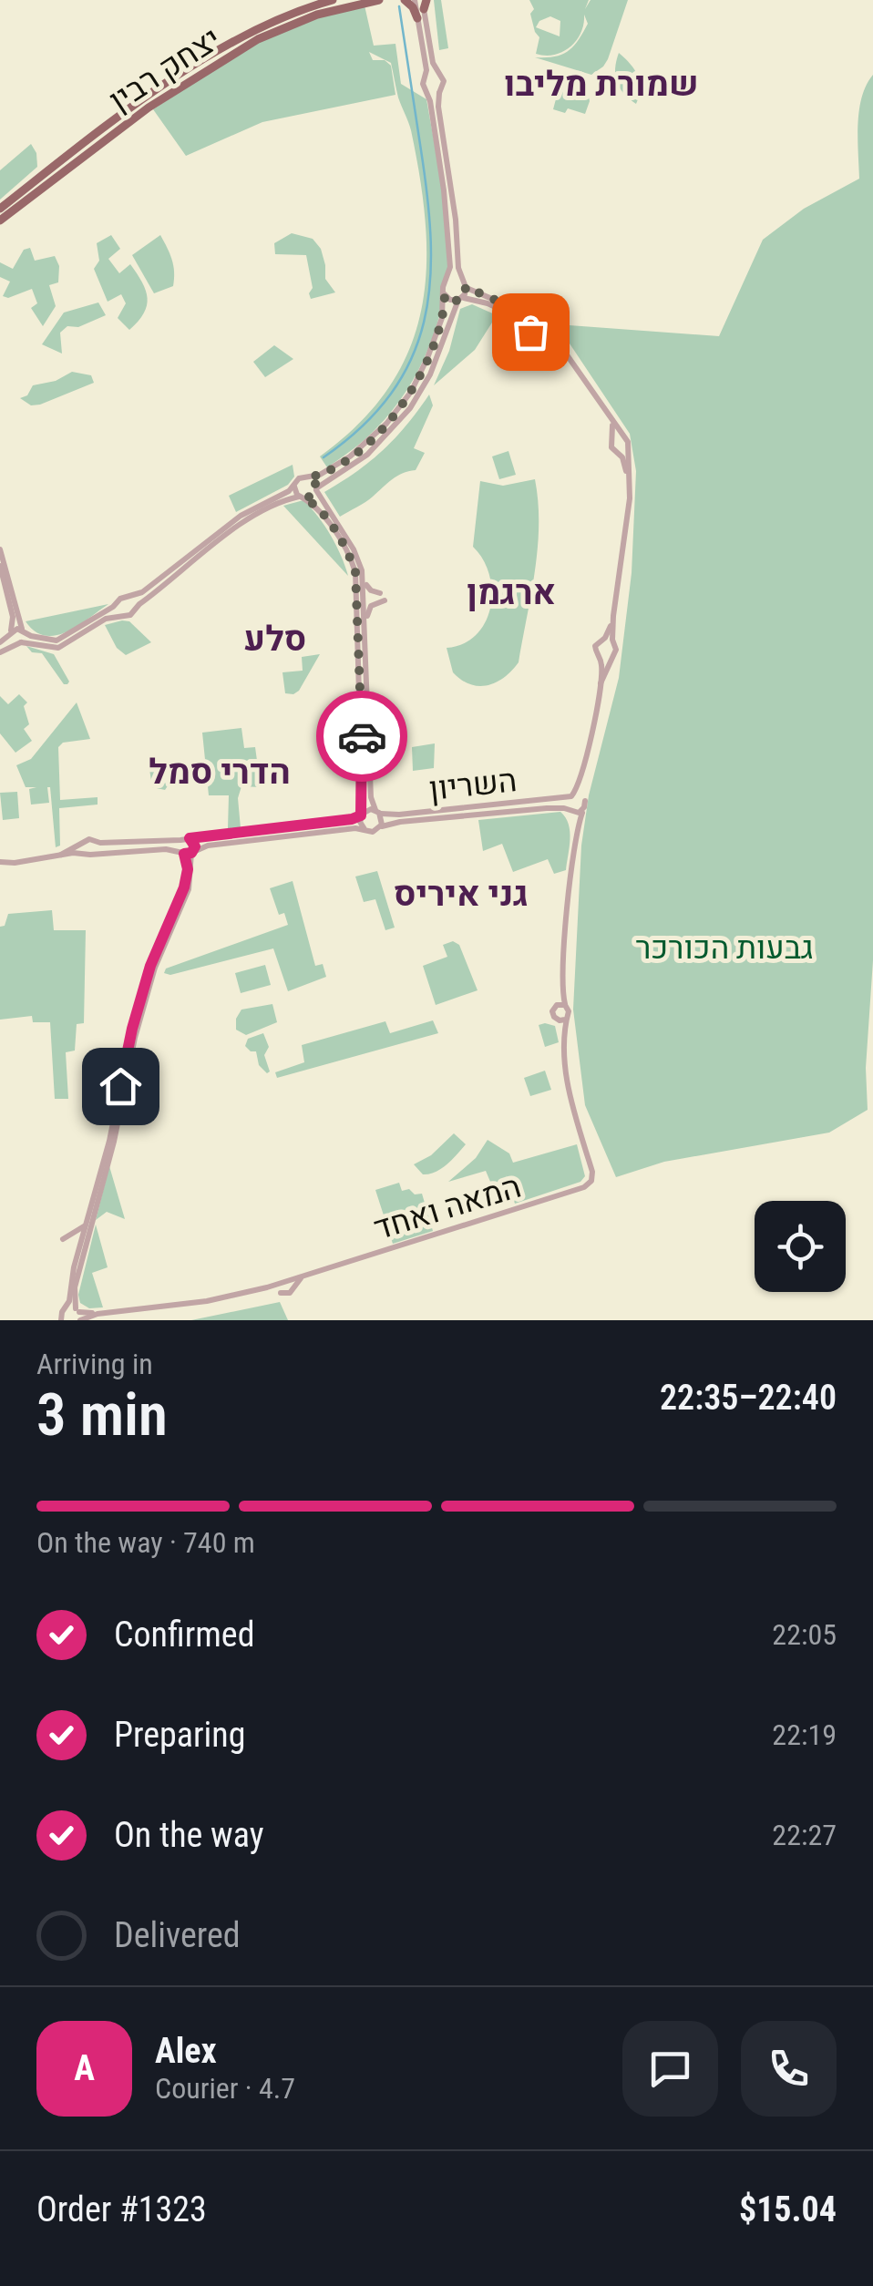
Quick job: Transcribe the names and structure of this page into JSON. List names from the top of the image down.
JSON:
{
  "streets": {
    "main road": ["יצחק רבין"],
    "street": ["השריון", "המאה ואחד"]
  },
  "districts": [
    "שמורת מליבו",
    "ארגמן",
    "סלע",
    "הדרי סמל",
    "גני איריס"
  ],
  "parks": ["גבעות הכורכר"],
  "page": {
    "heading": ["3 min", "Arriving in", "22:35–22:40"],
    "panel": [
      "Alex",
      "Courier · 4.7",
      "Order #1323",
      "$15.04"
    ],
    "bar": "On the way · 740 m",
    "list": [
      ["Confirmed", "22:05"],
      ["Preparing", "22:19"],
      ["On the way", "22:27"],
      "Delivered"
    ],
    "round": "A"
  }
}
